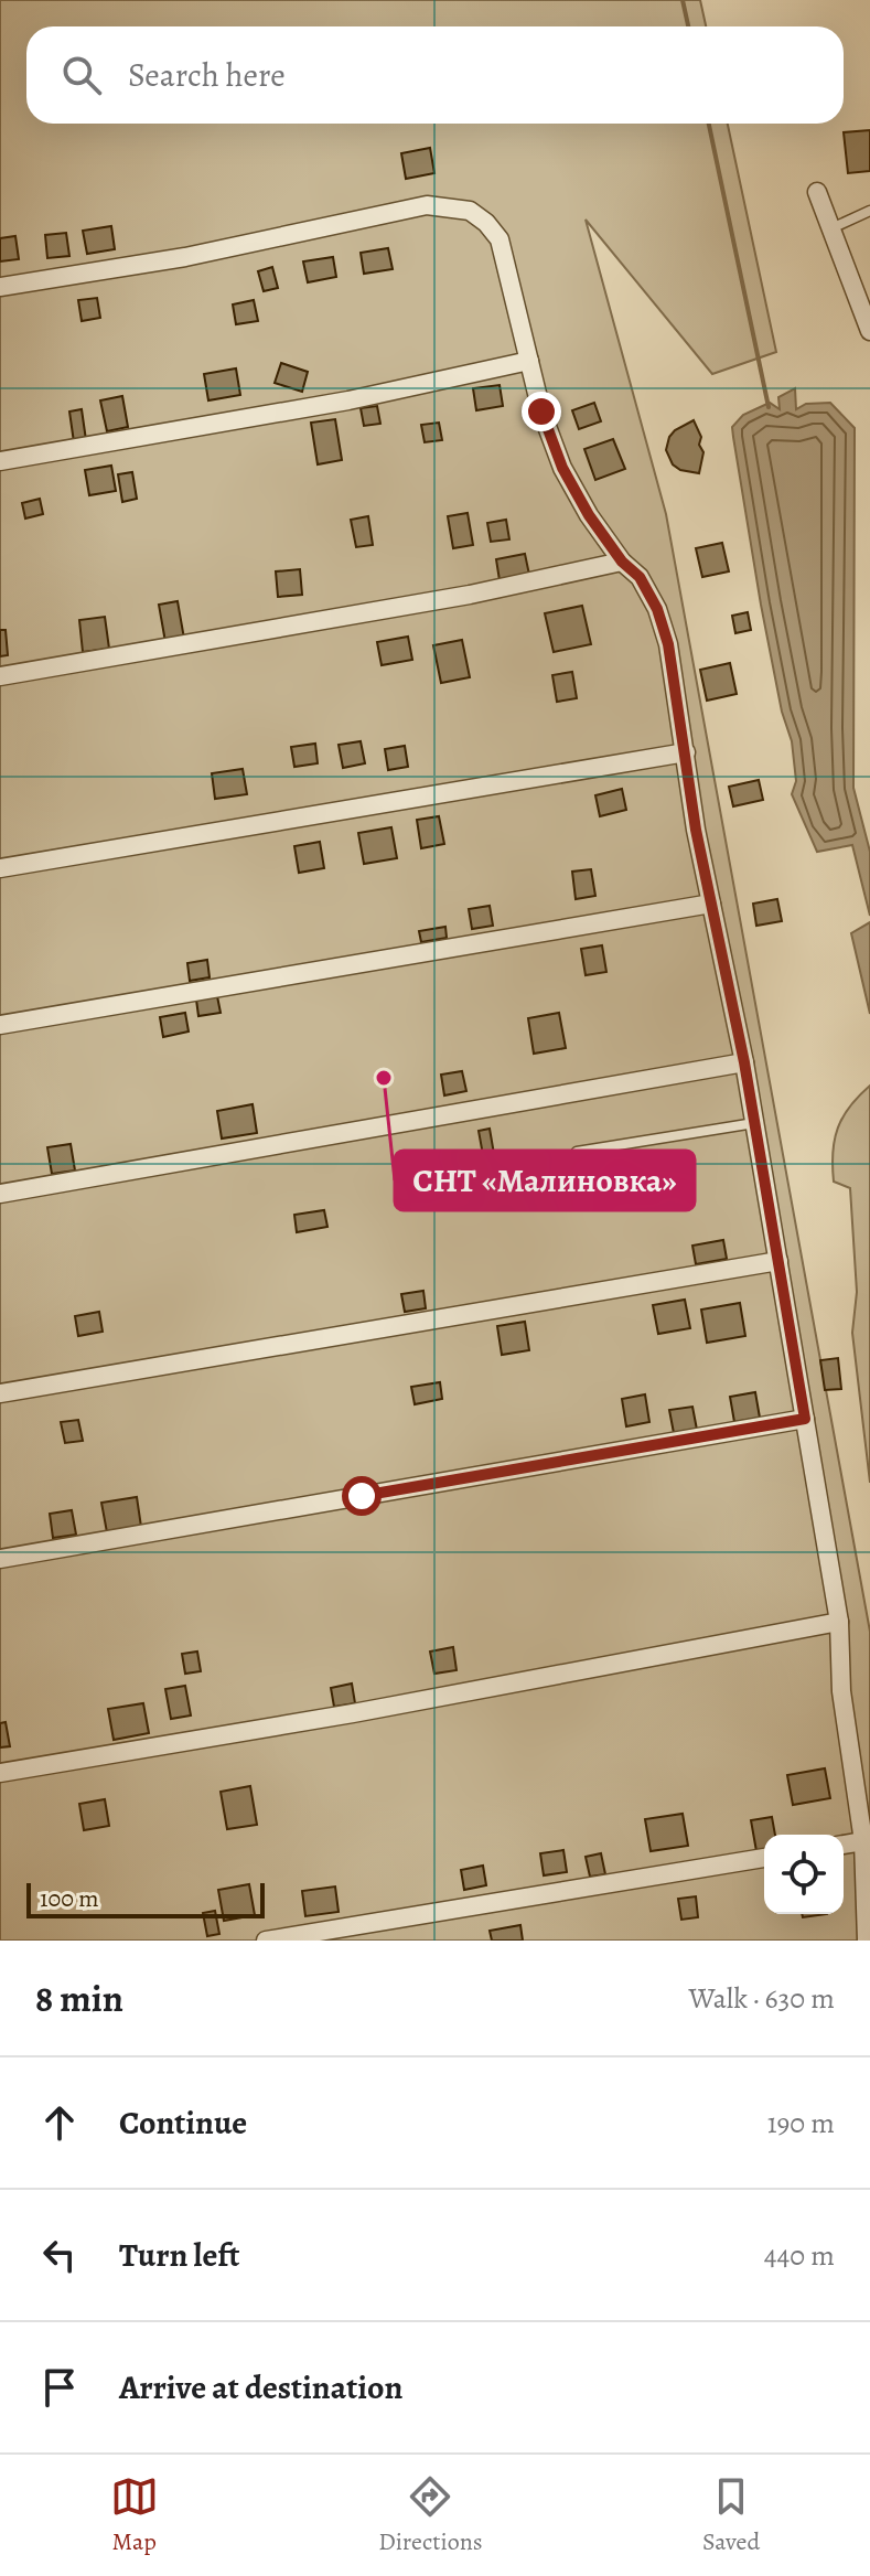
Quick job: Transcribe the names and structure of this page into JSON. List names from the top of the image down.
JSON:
{
  "places": ["СНТ «Малиновка»"],
  "scale_bar": "100 m",
  "page": {
    "search": "Search here",
    "scale": "100 m",
    "heading": ["8 min", "Walk · 630 m"],
    "list": [
      ["Continue", "190 m"],
      ["Turn left", "440 m"],
      "Arrive at destination"
    ],
    "nav": ["Map", "Directions", "Saved"]
  }
}
